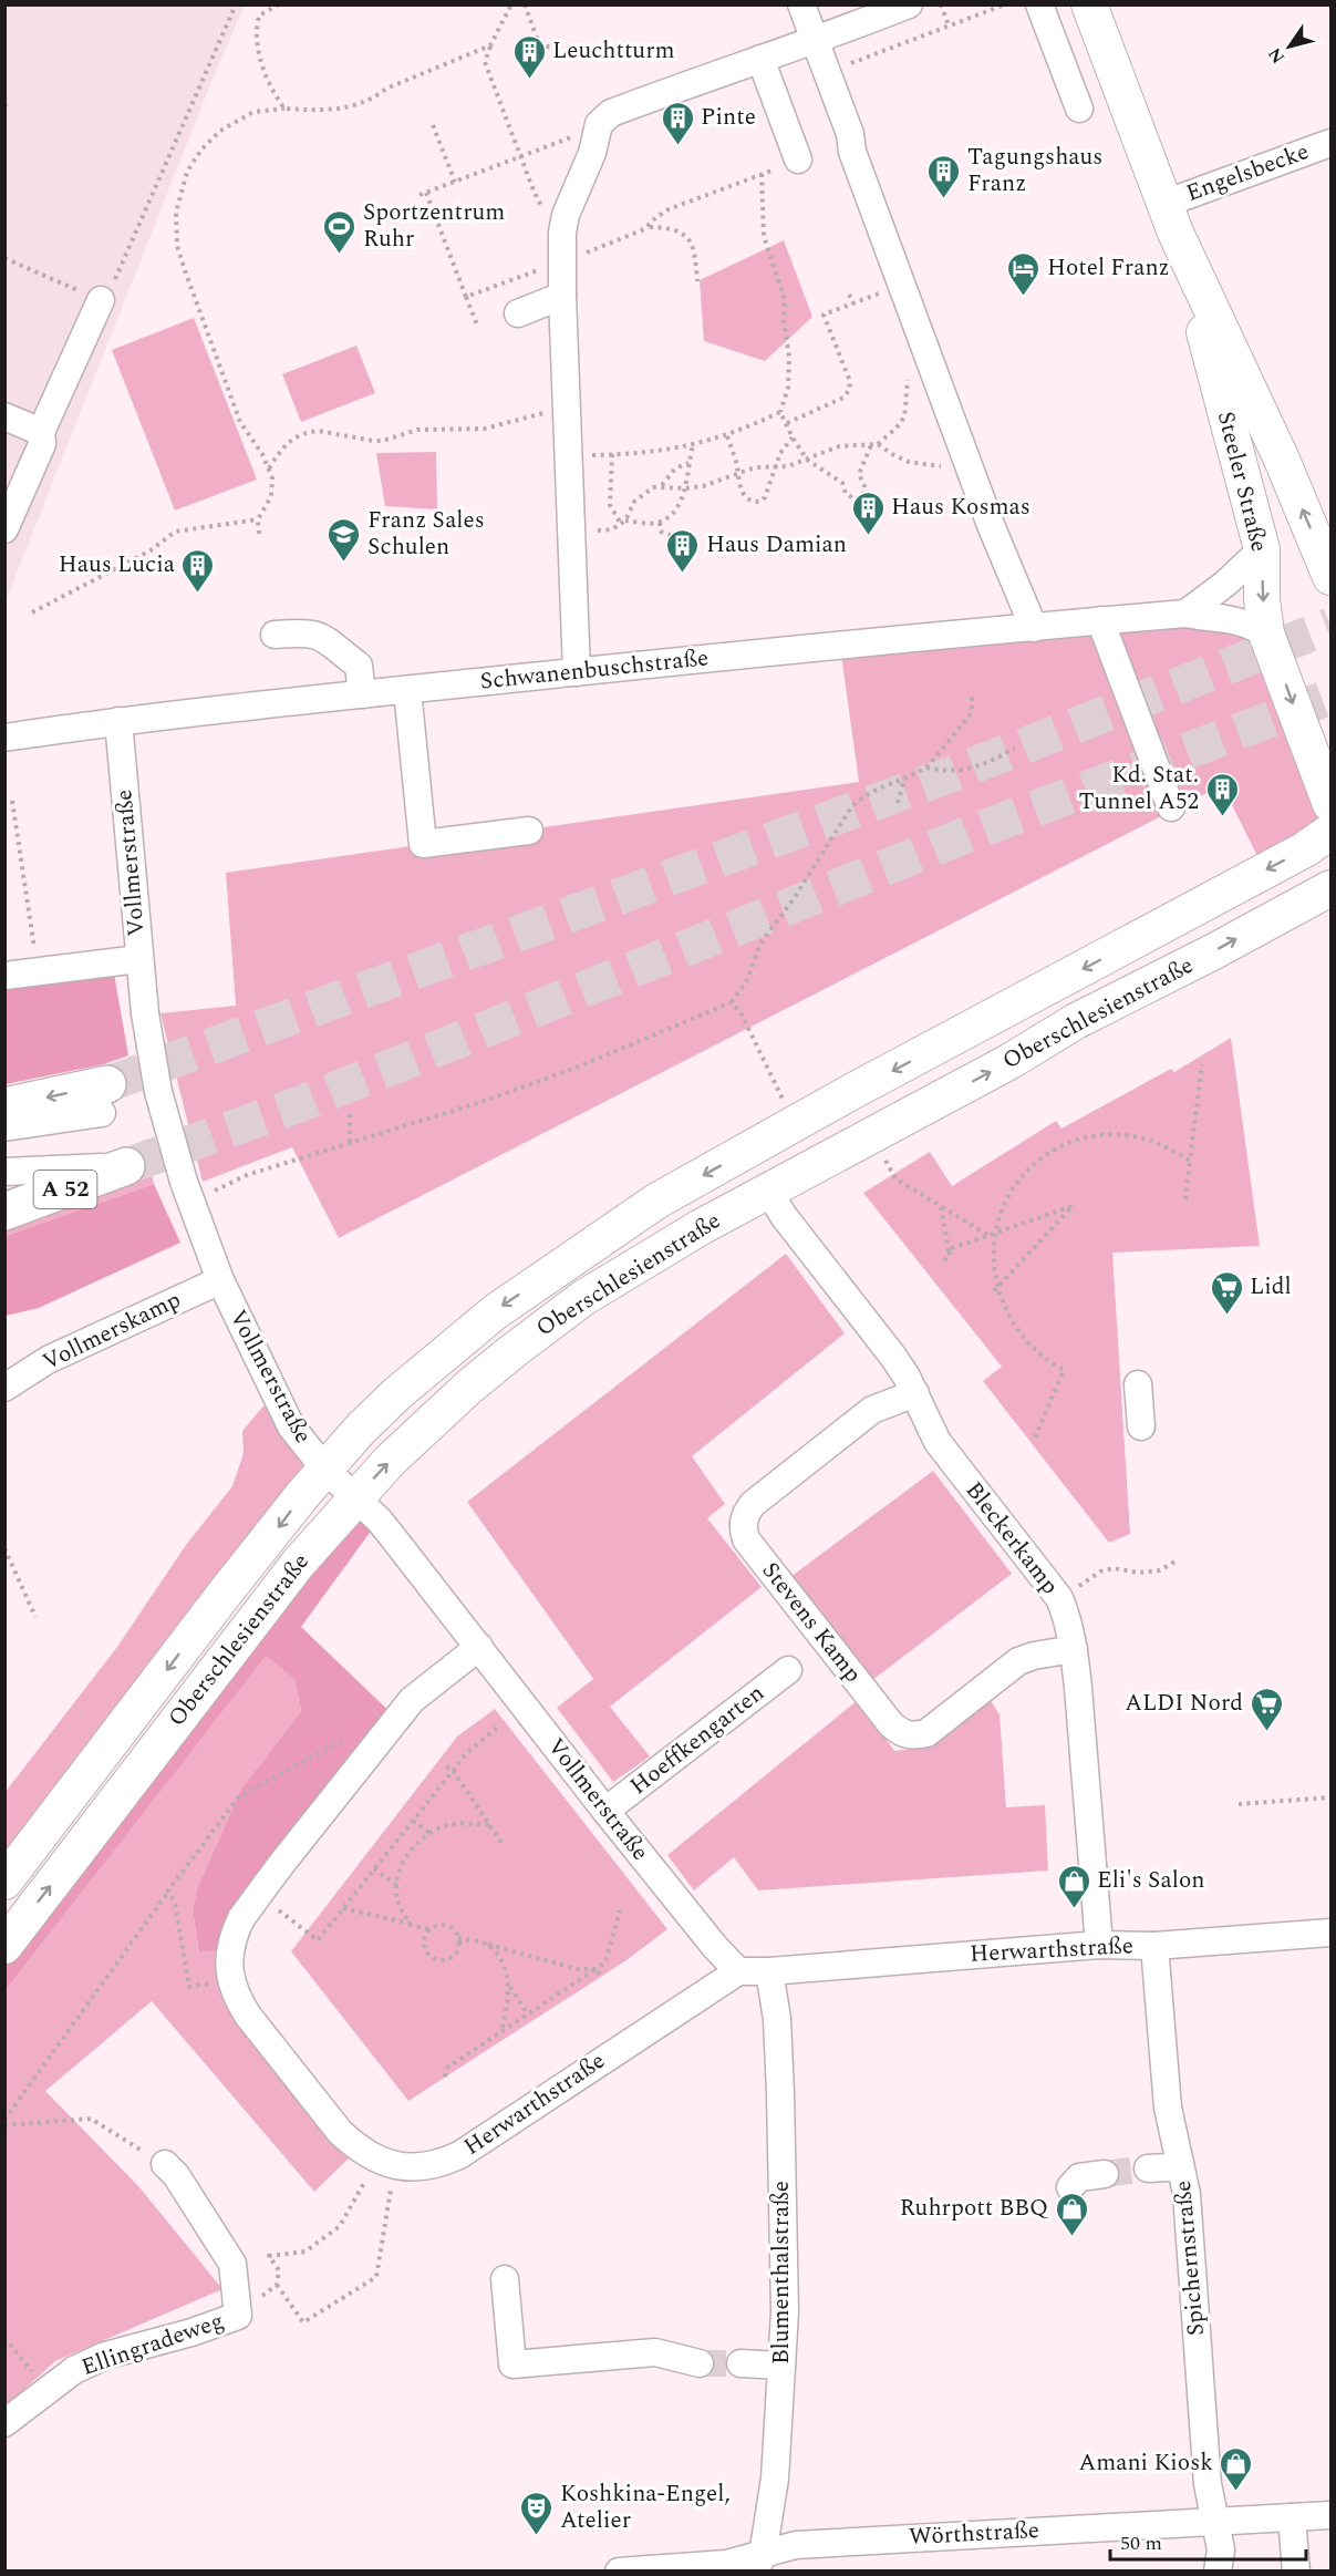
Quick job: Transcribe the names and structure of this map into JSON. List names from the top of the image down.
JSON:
{
  "streets": {
    "highway": ["A 52"],
    "main road": ["Steeler Straße", "Oberschlesienstraße"],
    "street": [
      "Engelsbecke",
      "Schwanenbuschstraße",
      "Vollmerstraße",
      "Vollmerskamp",
      "Bleckerkamp",
      "Stevens Kamp",
      "Hoeffkengarten",
      "Herwarthstraße",
      "Spichernstraße",
      "Blumenthalstraße",
      "Ellingradeweg",
      "Wörthstraße"
    ]
  },
  "crossings": [
    ["Engelsbecke", "Steeler Straße"],
    ["Steeler Straße", "Schwanenbuschstraße"],
    ["Schwanenbuschstraße", "Vollmerstraße"],
    ["Vollmerstraße", "Oberschlesienstraße"],
    ["Vollmerstraße", "Vollmerskamp"],
    ["Vollmerstraße", "Hoeffkengarten"],
    ["Vollmerstraße", "Herwarthstraße"],
    ["Oberschlesienstraße", "Bleckerkamp"],
    ["Bleckerkamp", "Stevens Kamp"],
    ["Bleckerkamp", "Herwarthstraße"],
    ["Herwarthstraße", "Spichernstraße"],
    ["Herwarthstraße", "Blumenthalstraße"],
    ["Spichernstraße", "Wörthstraße"],
    ["Blumenthalstraße", "Wörthstraße"]
  ],
  "places": {
    "building": [
      "Leuchtturm",
      "Pinte",
      "Tagungshaus Franz",
      "Haus Kosmas",
      "Haus Damian",
      "Haus Lucia",
      "Kd. Stat. Tunnel A52"
    ],
    "sports": ["Sportzentrum Ruhr"],
    "hotel": ["Hotel Franz"],
    "school or university": ["Franz Sales Schulen"],
    "supermarket": ["Lidl", "ALDI Nord"],
    "shop": ["Eli's Salon", "Ruhrpott BBQ", "Amani Kiosk"],
    "theatre": ["Koshkina-Engel, Atelier"]
  },
  "scale_bar": "50 m",
  "north": "bottom left"
}
